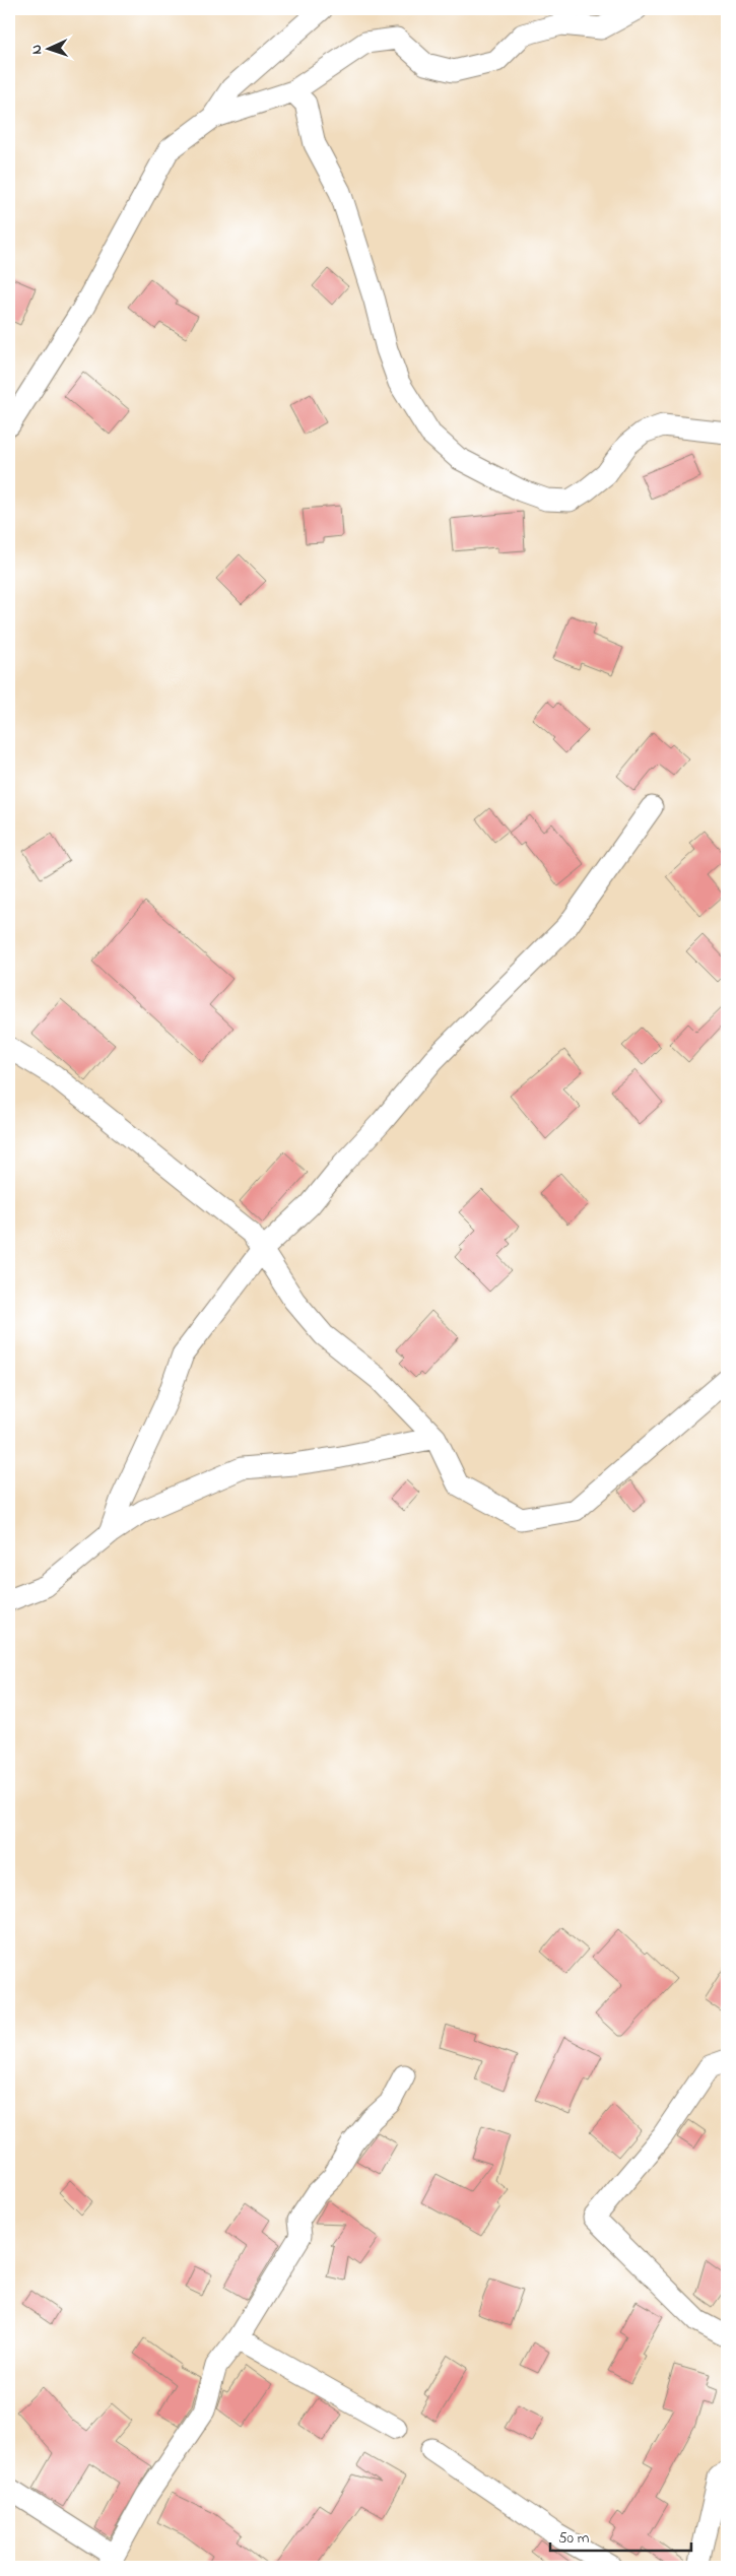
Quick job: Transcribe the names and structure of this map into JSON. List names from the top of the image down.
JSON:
{
  "scale_bar": "50 m",
  "north": "left"
}
